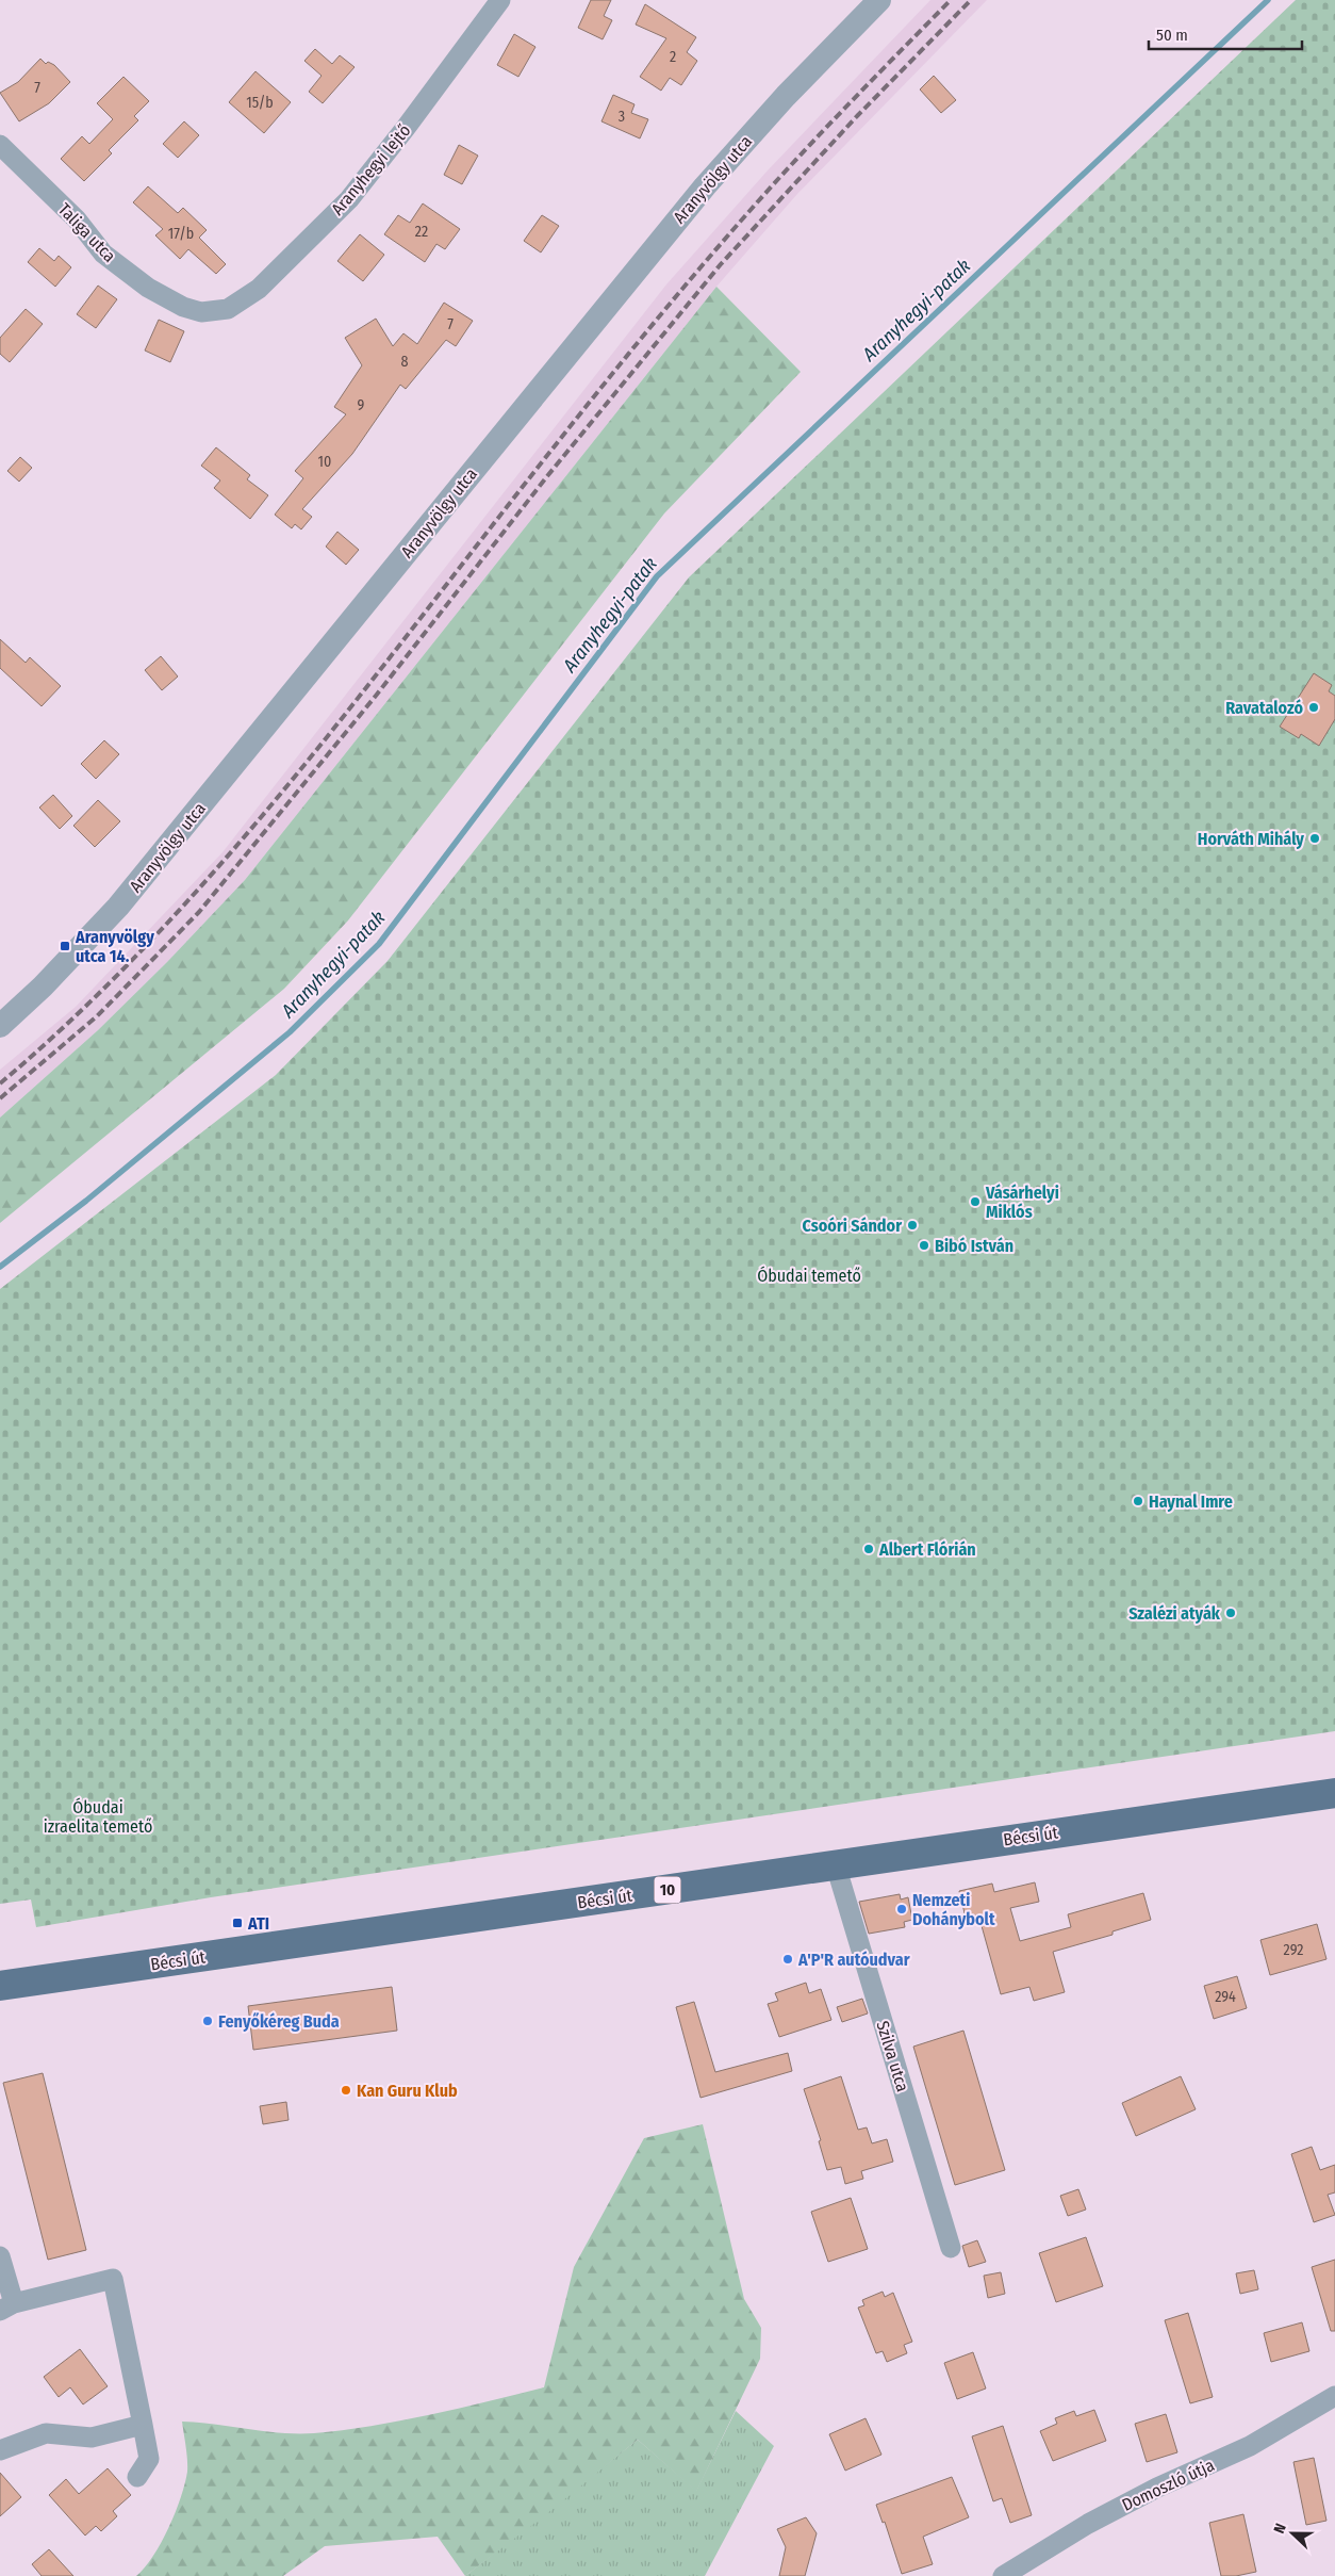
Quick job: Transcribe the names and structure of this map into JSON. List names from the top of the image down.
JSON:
{
  "streets": {
    "main road": ["Bécsi út", "10"],
    "street": [
      "Aranyhegyi lejtő",
      "Aranyvölgy utca",
      "Taliga utca",
      "Szilva utca",
      "Domoszló útja"
    ]
  },
  "crossings": [
    ["Aranyhegyi lejtő", "Taliga utca"],
    ["Bécsi út", "Szilva utca"]
  ],
  "water": ["Aranyhegyi-patak"],
  "parks": ["Óbudai temető", "Óbudai izraelita temető"],
  "places": {
    "other": [
      "Ravatalozó",
      "Horváth Mihály",
      "Vásárhelyi Miklós",
      "Csoóri Sándor",
      "Bibó István",
      "Haynal Imre",
      "Albert Flórián",
      "Szalézi atyák",
      "Nemzeti Dohánybolt",
      "A'P'R autóudvar",
      "Fenyőkéreg Buda",
      "Kan Guru Klub"
    ],
    "transit": ["Aranyvölgy utca 14.", "ATI"]
  },
  "house_numbers": [
    "2",
    "7",
    "15/b",
    "3",
    "22",
    "17/b",
    "7",
    "8",
    "9",
    "10",
    "292",
    "294"
  ],
  "scale_bar": "50 m",
  "north": "left"
}
